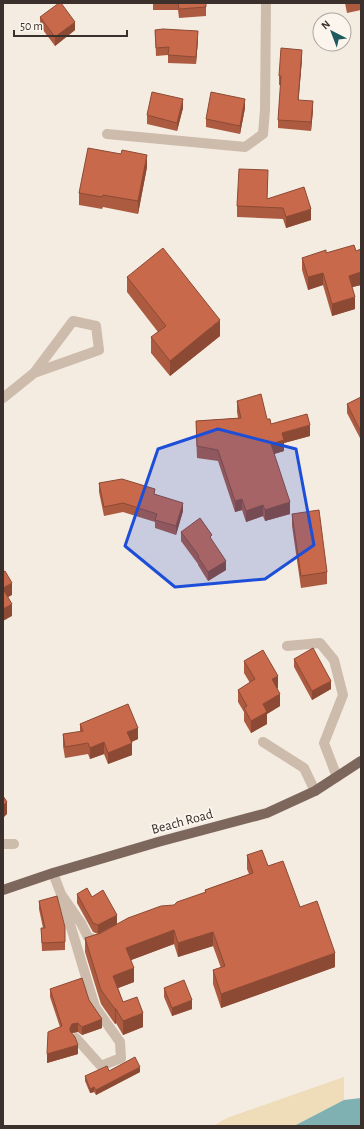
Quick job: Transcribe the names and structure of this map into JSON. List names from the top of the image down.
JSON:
{
  "streets": {
    "main road": ["Beach Road"]
  },
  "scale_bar": "50 m",
  "north": "top left"
}
